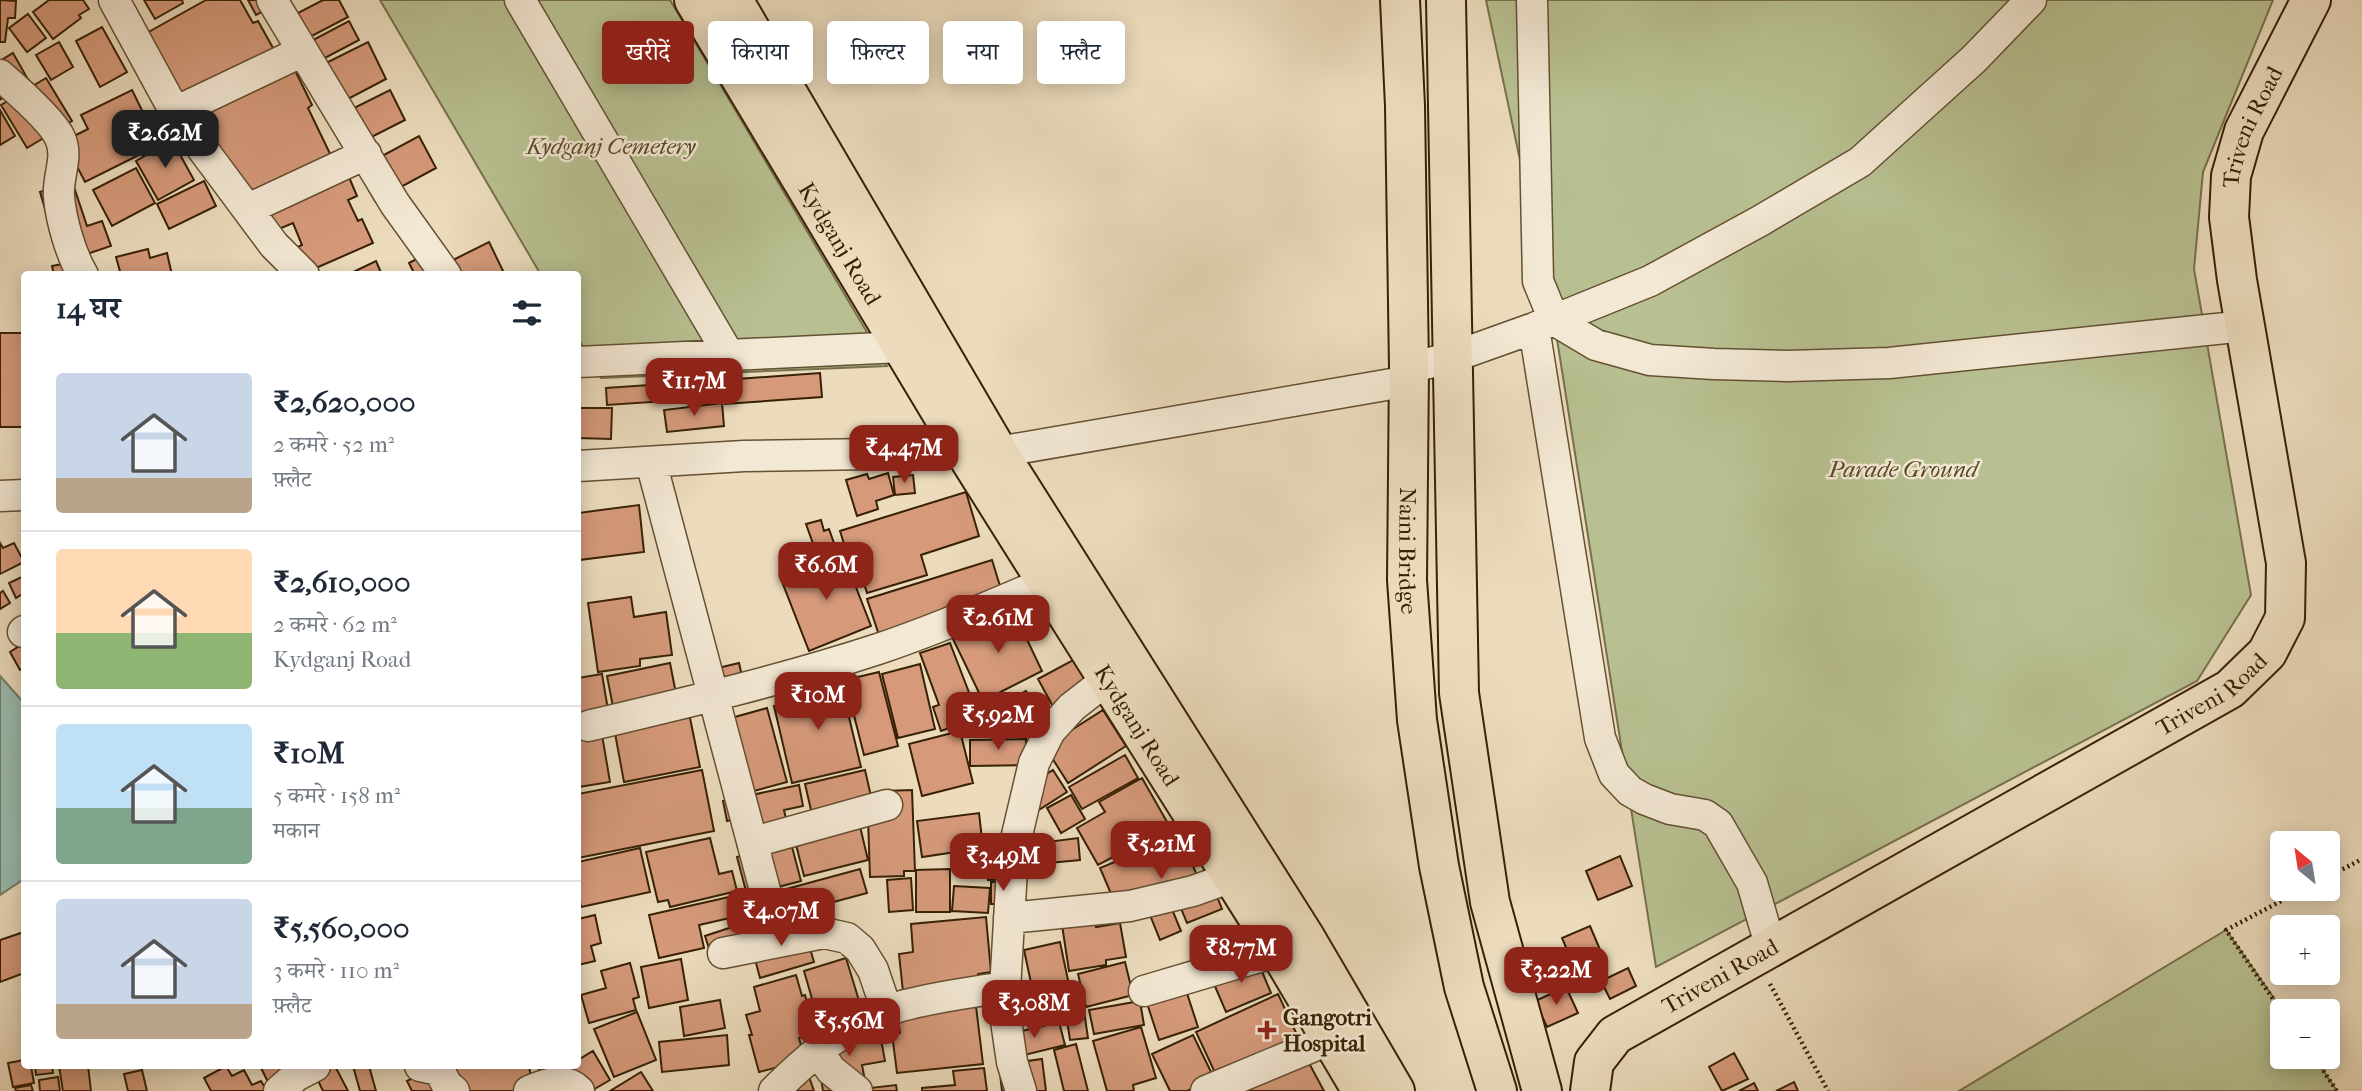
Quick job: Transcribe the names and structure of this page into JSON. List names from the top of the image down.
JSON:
{
  "streets": {
    "main road": ["Triveni Road", "Kydganj Road", "Naini Bridge"]
  },
  "parks": ["Kydganj Cemetery", "Parade Ground"],
  "places": {
    "health": ["Gangotri Hospital"]
  },
  "north": "top left",
  "page": {
    "chip": [
      "खरीदें",
      "किराया",
      "फ़िल्टर",
      "नया",
      "फ़्लैट"
    ],
    "price": [
      "₹2.62M",
      "₹11.7M",
      "₹4.47M",
      "₹6.6M",
      "₹2.61M",
      "₹10M",
      "₹5.92M",
      "₹5.21M",
      "₹3.49M",
      "₹4.07M",
      "₹8.77M",
      "₹3.22M",
      "₹3.08M",
      "₹5.56M"
    ],
    "heading": "14 घर",
    "list": [
      {
        "name": "₹2,620,000",
        "note": "2 कमरे · 52 m² · फ़्लैट"
      },
      {
        "name": "₹2,610,000",
        "note": "2 कमरे · 62 m² · Kydganj Road"
      },
      {
        "name": "₹10M",
        "note": "5 कमरे · 158 m² · मकान"
      },
      {
        "name": "₹5,560,000",
        "note": "3 कमरे · 110 m² · फ़्लैट"
      }
    ],
    "map_buttons": ["+", "−"]
  }
}
